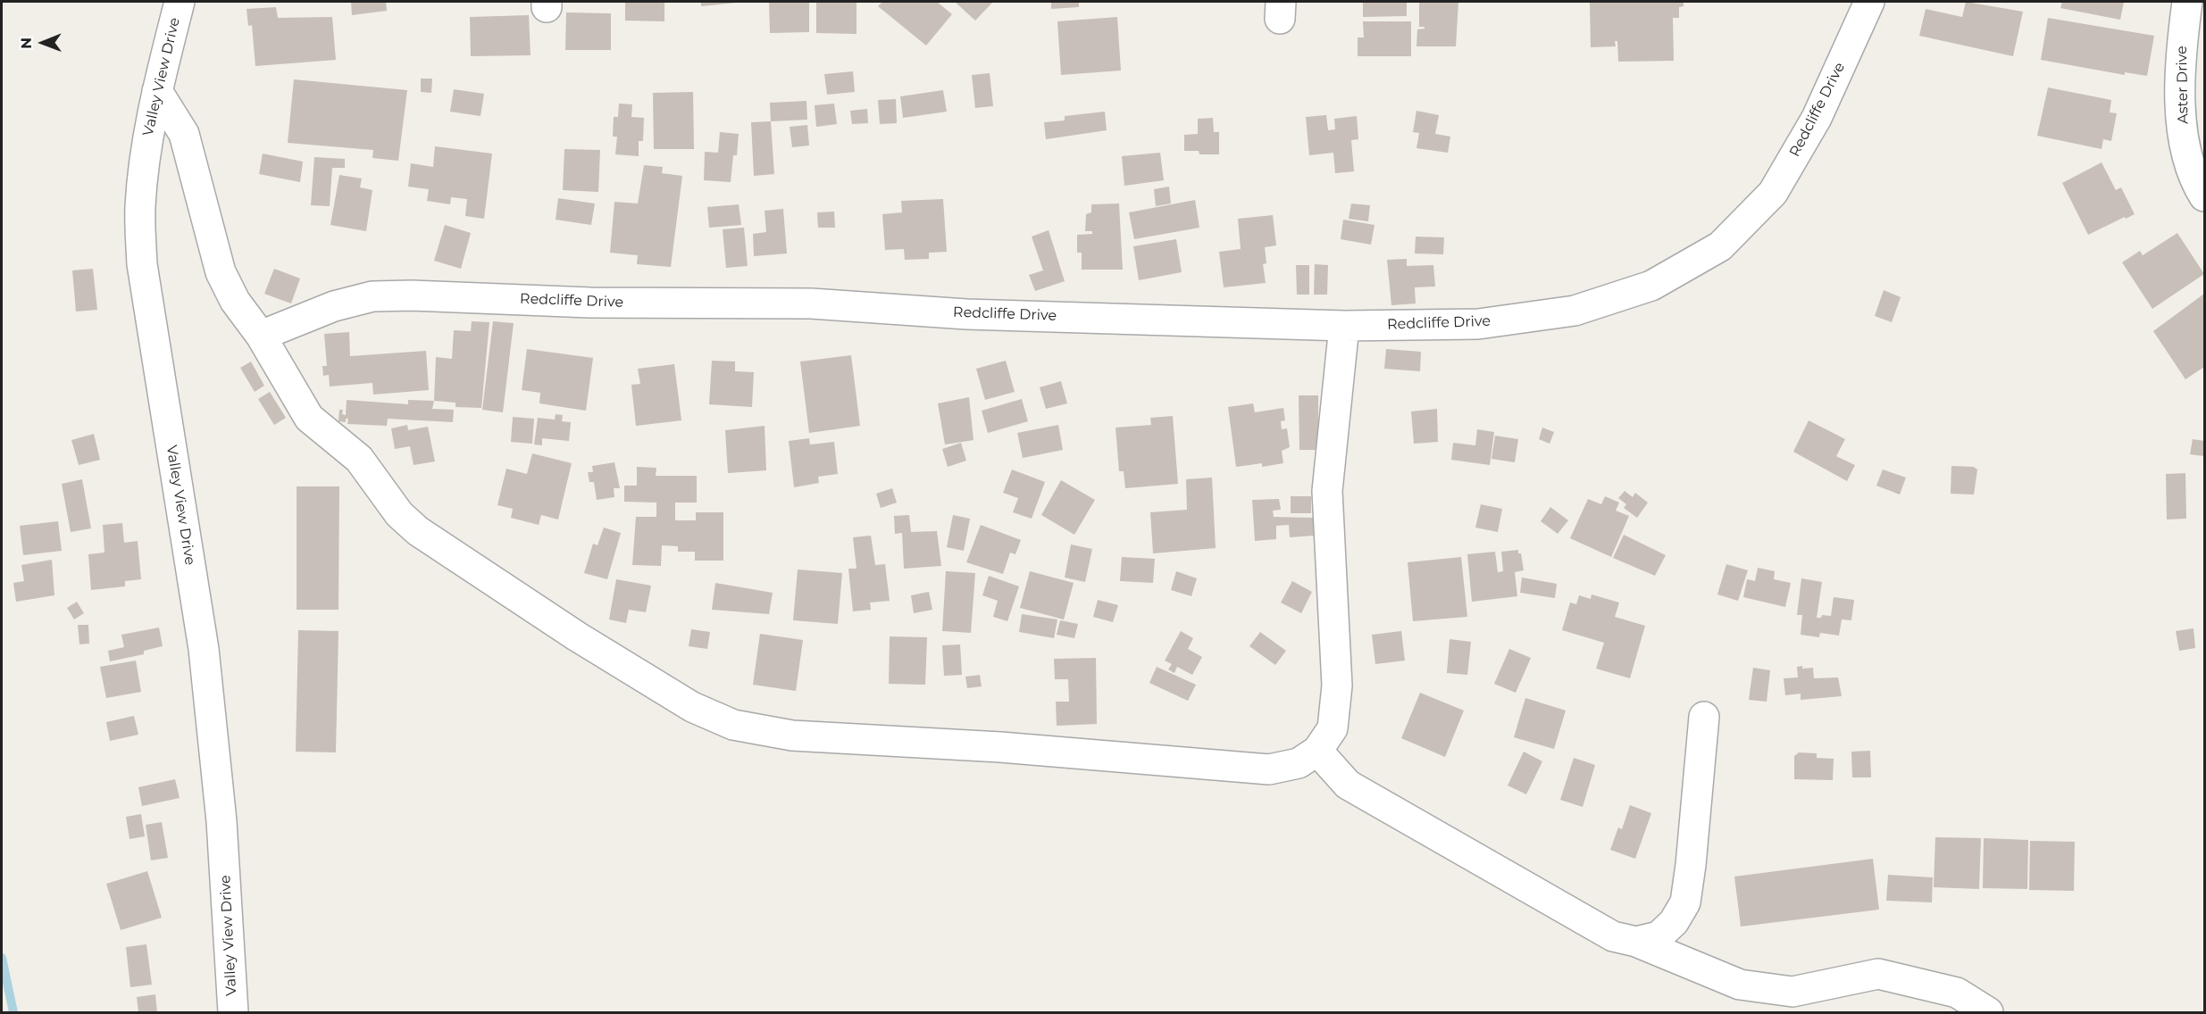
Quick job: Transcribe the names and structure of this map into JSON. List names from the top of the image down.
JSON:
{
  "streets": {
    "street": ["Valley View Drive", "Aster Drive", "Redcliffe Drive"]
  },
  "north": "left"
}
